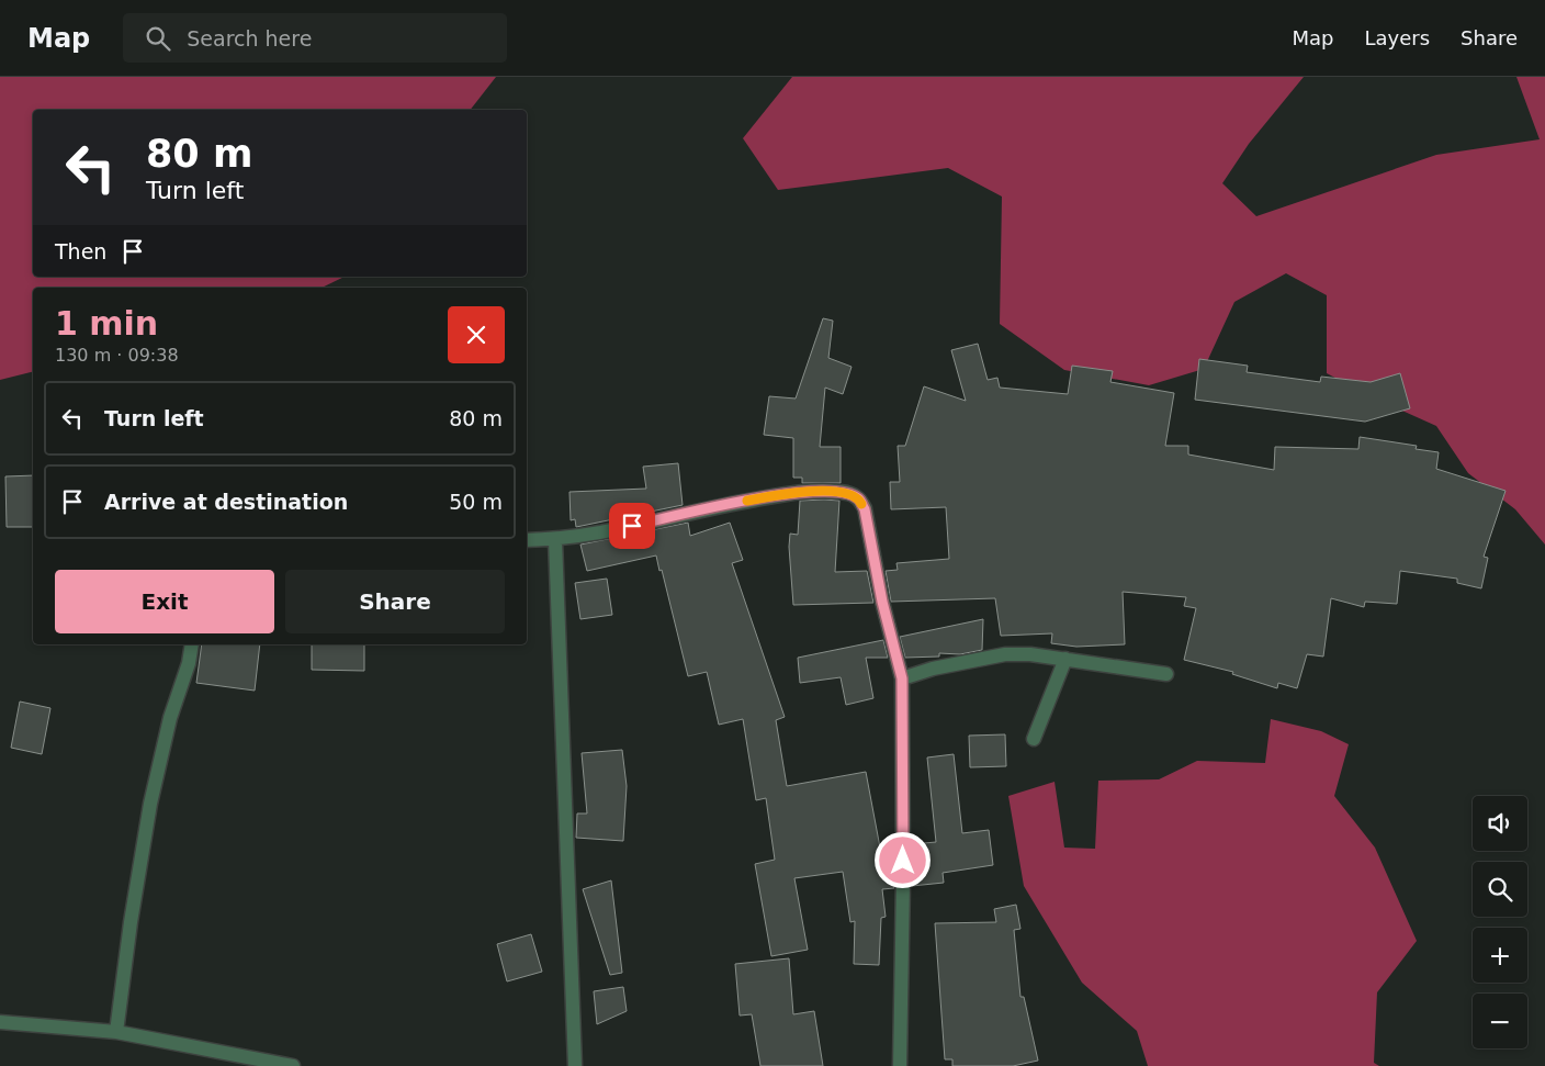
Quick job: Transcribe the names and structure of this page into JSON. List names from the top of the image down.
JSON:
{
  "page": {
    "header": "Map",
    "search": "Search here",
    "nav": ["Map", "Layers", "Share"],
    "turn": ["80 m", "Turn left"],
    "then": "Then",
    "heading": ["1 min", "130 m · 09:38"],
    "list": [
      {
        "name": "Turn left",
        "value": "80 m"
      },
      {
        "name": "Arrive at destination",
        "value": "50 m"
      }
    ],
    "buttons": ["Exit", "Share"],
    "map_buttons": ["+", "−"]
  }
}
